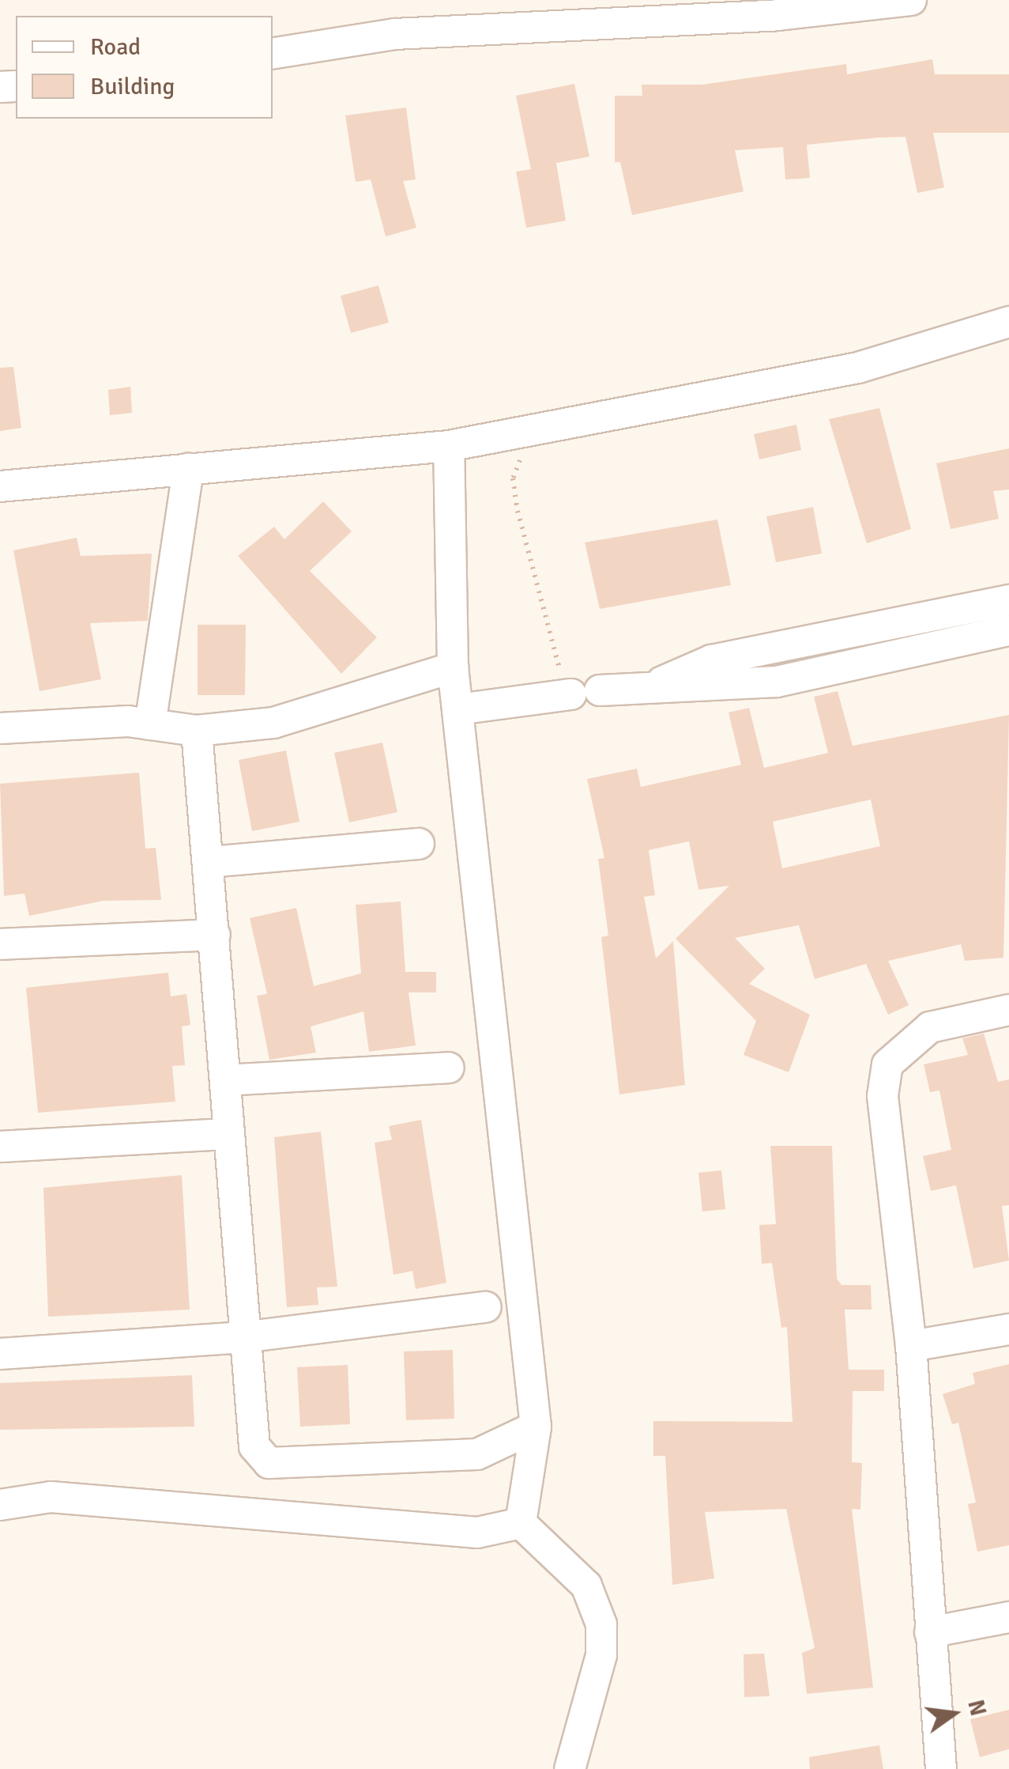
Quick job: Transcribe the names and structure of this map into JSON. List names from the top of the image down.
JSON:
{
  "legend": ["Road", "Building"],
  "north": "right"
}
